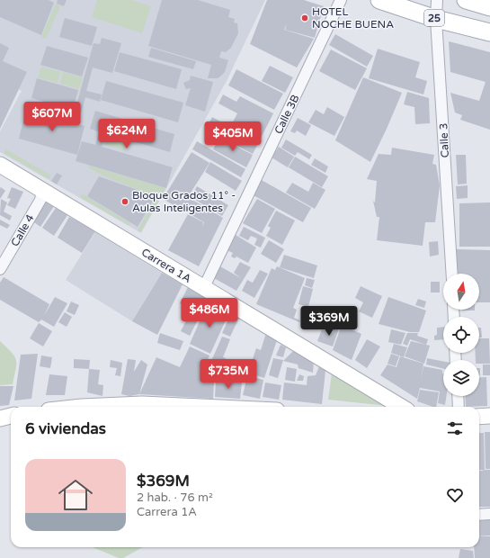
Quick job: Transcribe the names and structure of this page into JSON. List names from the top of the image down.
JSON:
{
  "streets": {
    "main road": ["25"],
    "street": [
      "Calle 3B",
      "Calle 3",
      "Calle 4",
      "Carrera 1A"
    ]
  },
  "crossings": [
    ["25", "Calle 3"],
    ["Calle 3B", "Carrera 1A"],
    ["Calle 4", "Carrera 1A"]
  ],
  "places": ["HOTEL NOCHE BUENA", "Bloque Grados 11° - Aulas Inteligentes"],
  "north": "top",
  "page": {
    "price": [
      "$607M",
      "$624M",
      "$405M",
      "$486M",
      "$369M",
      "$735M"
    ],
    "heading": "6 viviendas",
    "list": [
      {
        "name": "$369M",
        "note": "2 hab. · 76 m² · Carrera 1A"
      }
    ]
  }
}
